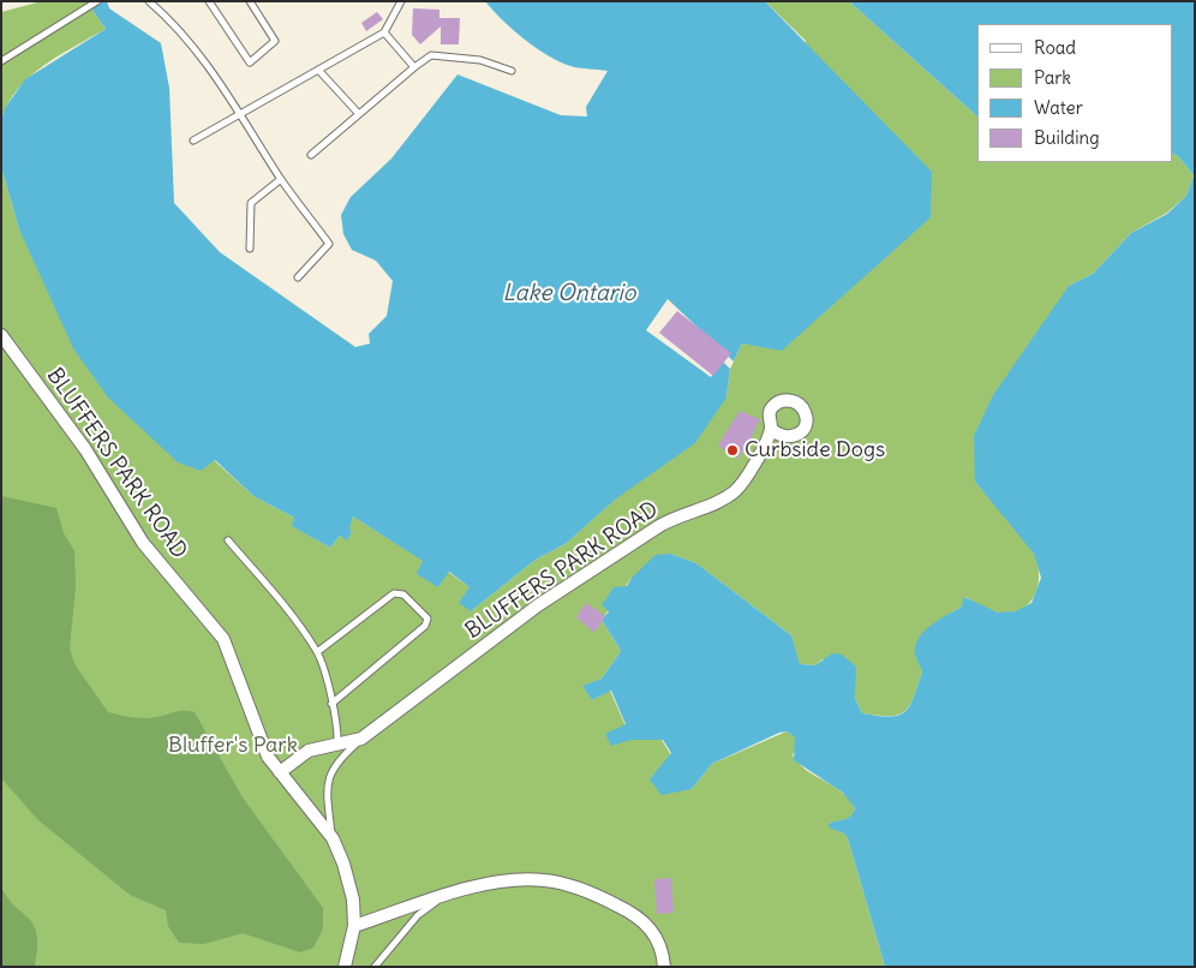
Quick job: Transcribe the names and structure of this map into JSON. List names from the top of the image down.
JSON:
{
  "streets": {
    "street": ["BLUFFERS PARK ROAD"]
  },
  "water": ["Lake Ontario"],
  "parks": ["Bluffer's Park"],
  "places": ["Curbside Dogs"],
  "legend": [
    "Road",
    "Park",
    "Water",
    "Building"
  ]
}
